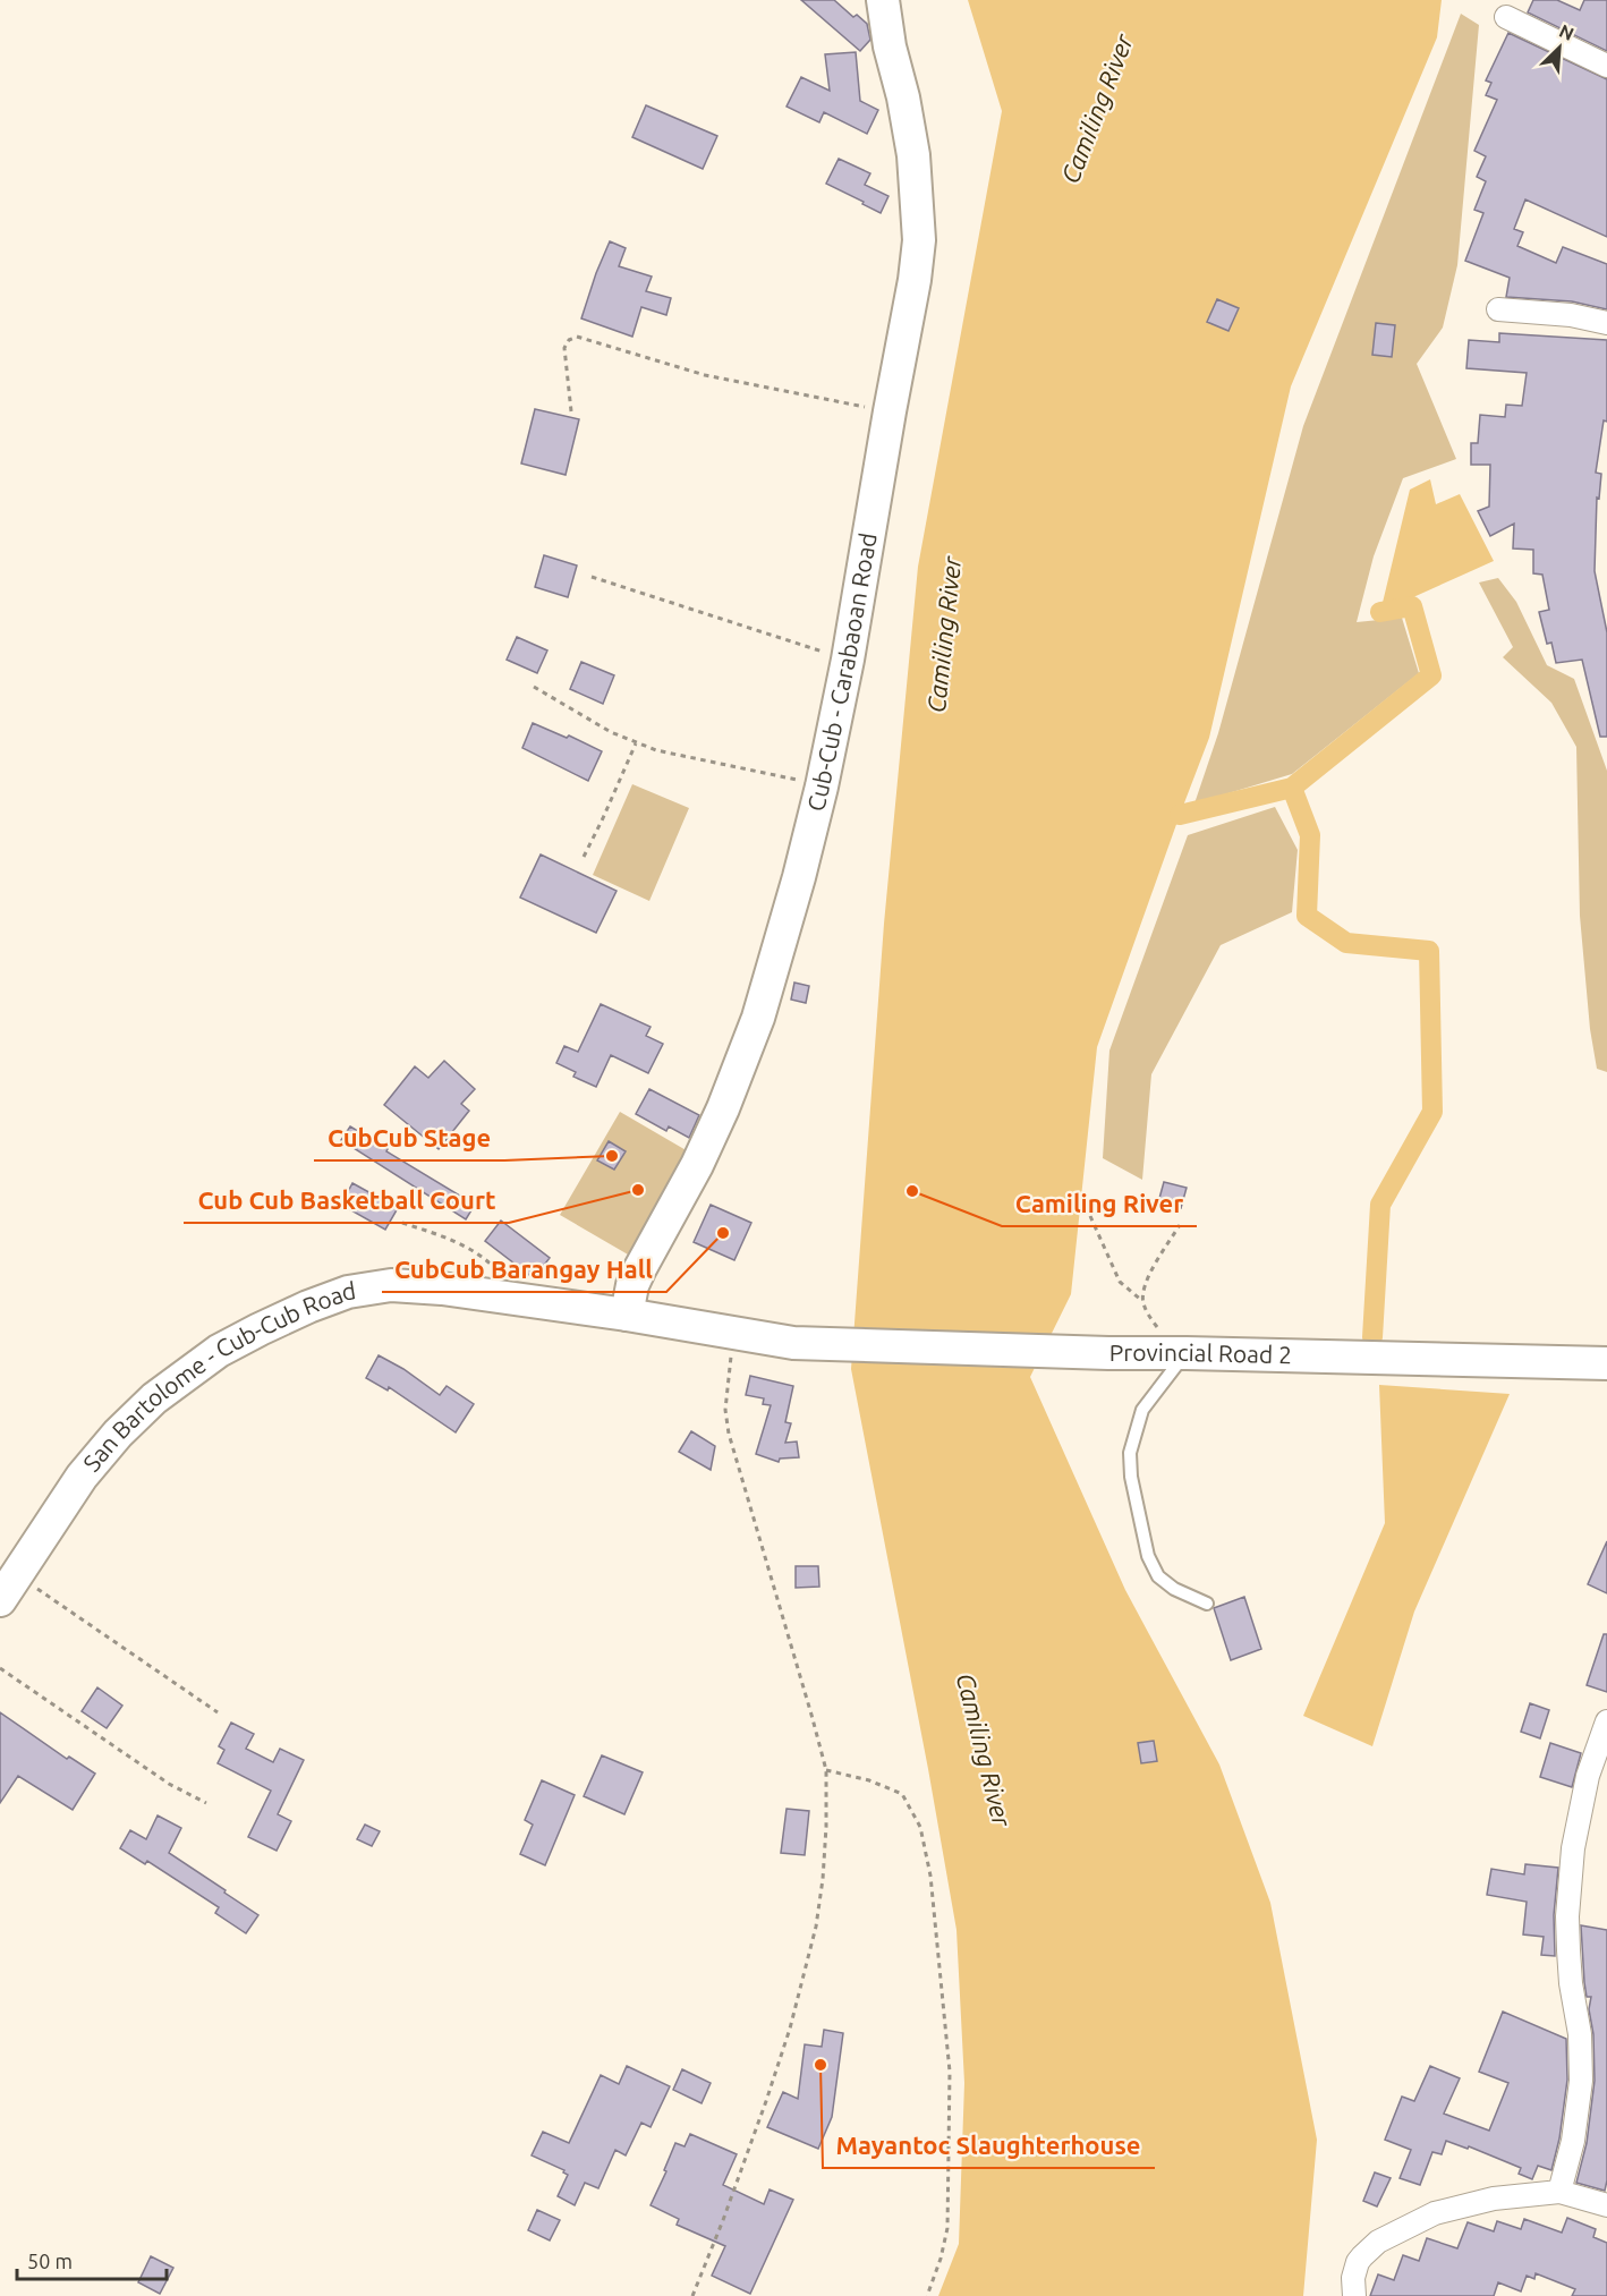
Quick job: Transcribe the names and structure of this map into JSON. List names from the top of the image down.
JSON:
{
  "streets": {
    "street": ["Cub-Cub - Carabaoan Road", "Provincial Road 2", "San Bartolome - Cub-Cub Road"]
  },
  "crossings": [
    ["Cub-Cub - Carabaoan Road", "San Bartolome - Cub-Cub Road"],
    ["Provincial Road 2", "San Bartolome - Cub-Cub Road"]
  ],
  "water": ["Camiling River"],
  "places": [
    "CubCub Stage",
    "Cub Cub Basketball Court",
    "Camiling River",
    "CubCub Barangay Hall",
    "Mayantoc Slaughterhouse"
  ],
  "scale_bar": "50 m",
  "north": "top right"
}
